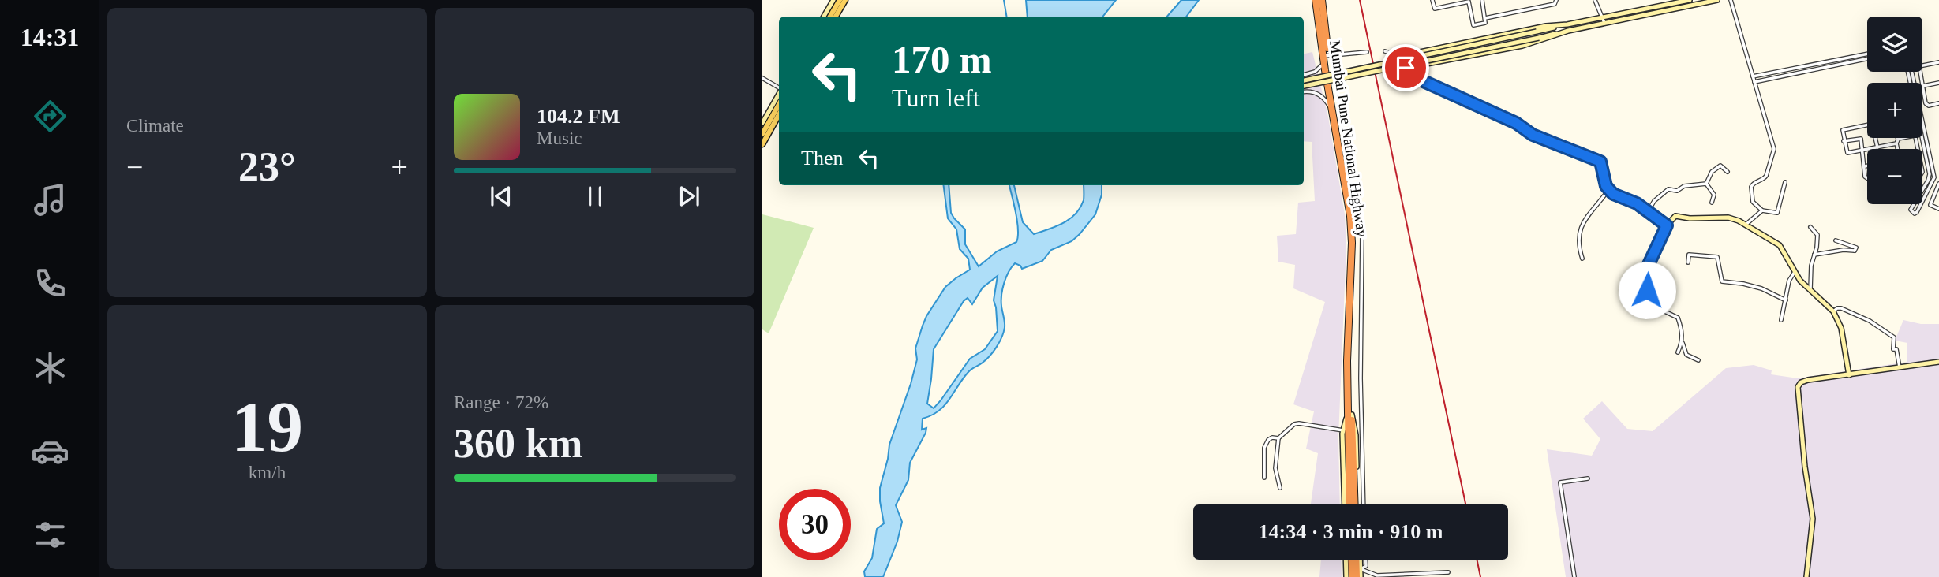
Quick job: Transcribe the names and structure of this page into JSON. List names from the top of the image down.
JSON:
{
  "streets": {
    "highway": ["Mumbai Pune National Highway"]
  },
  "page": {
    "tabs": "14:31",
    "tile": [
      "Climate",
      ["19", "km/h"],
      ["Range · 72%", "360 km"]
    ],
    "map_buttons": ["+", "−"],
    "turn": ["170 m", "Turn left"],
    "song": ["104.2 FM", "Music"],
    "then": "Then",
    "heat": ["−", "23°", "+"],
    "limit": "30",
    "trip": "14:34 · 3 min · 910 m"
  }
}
